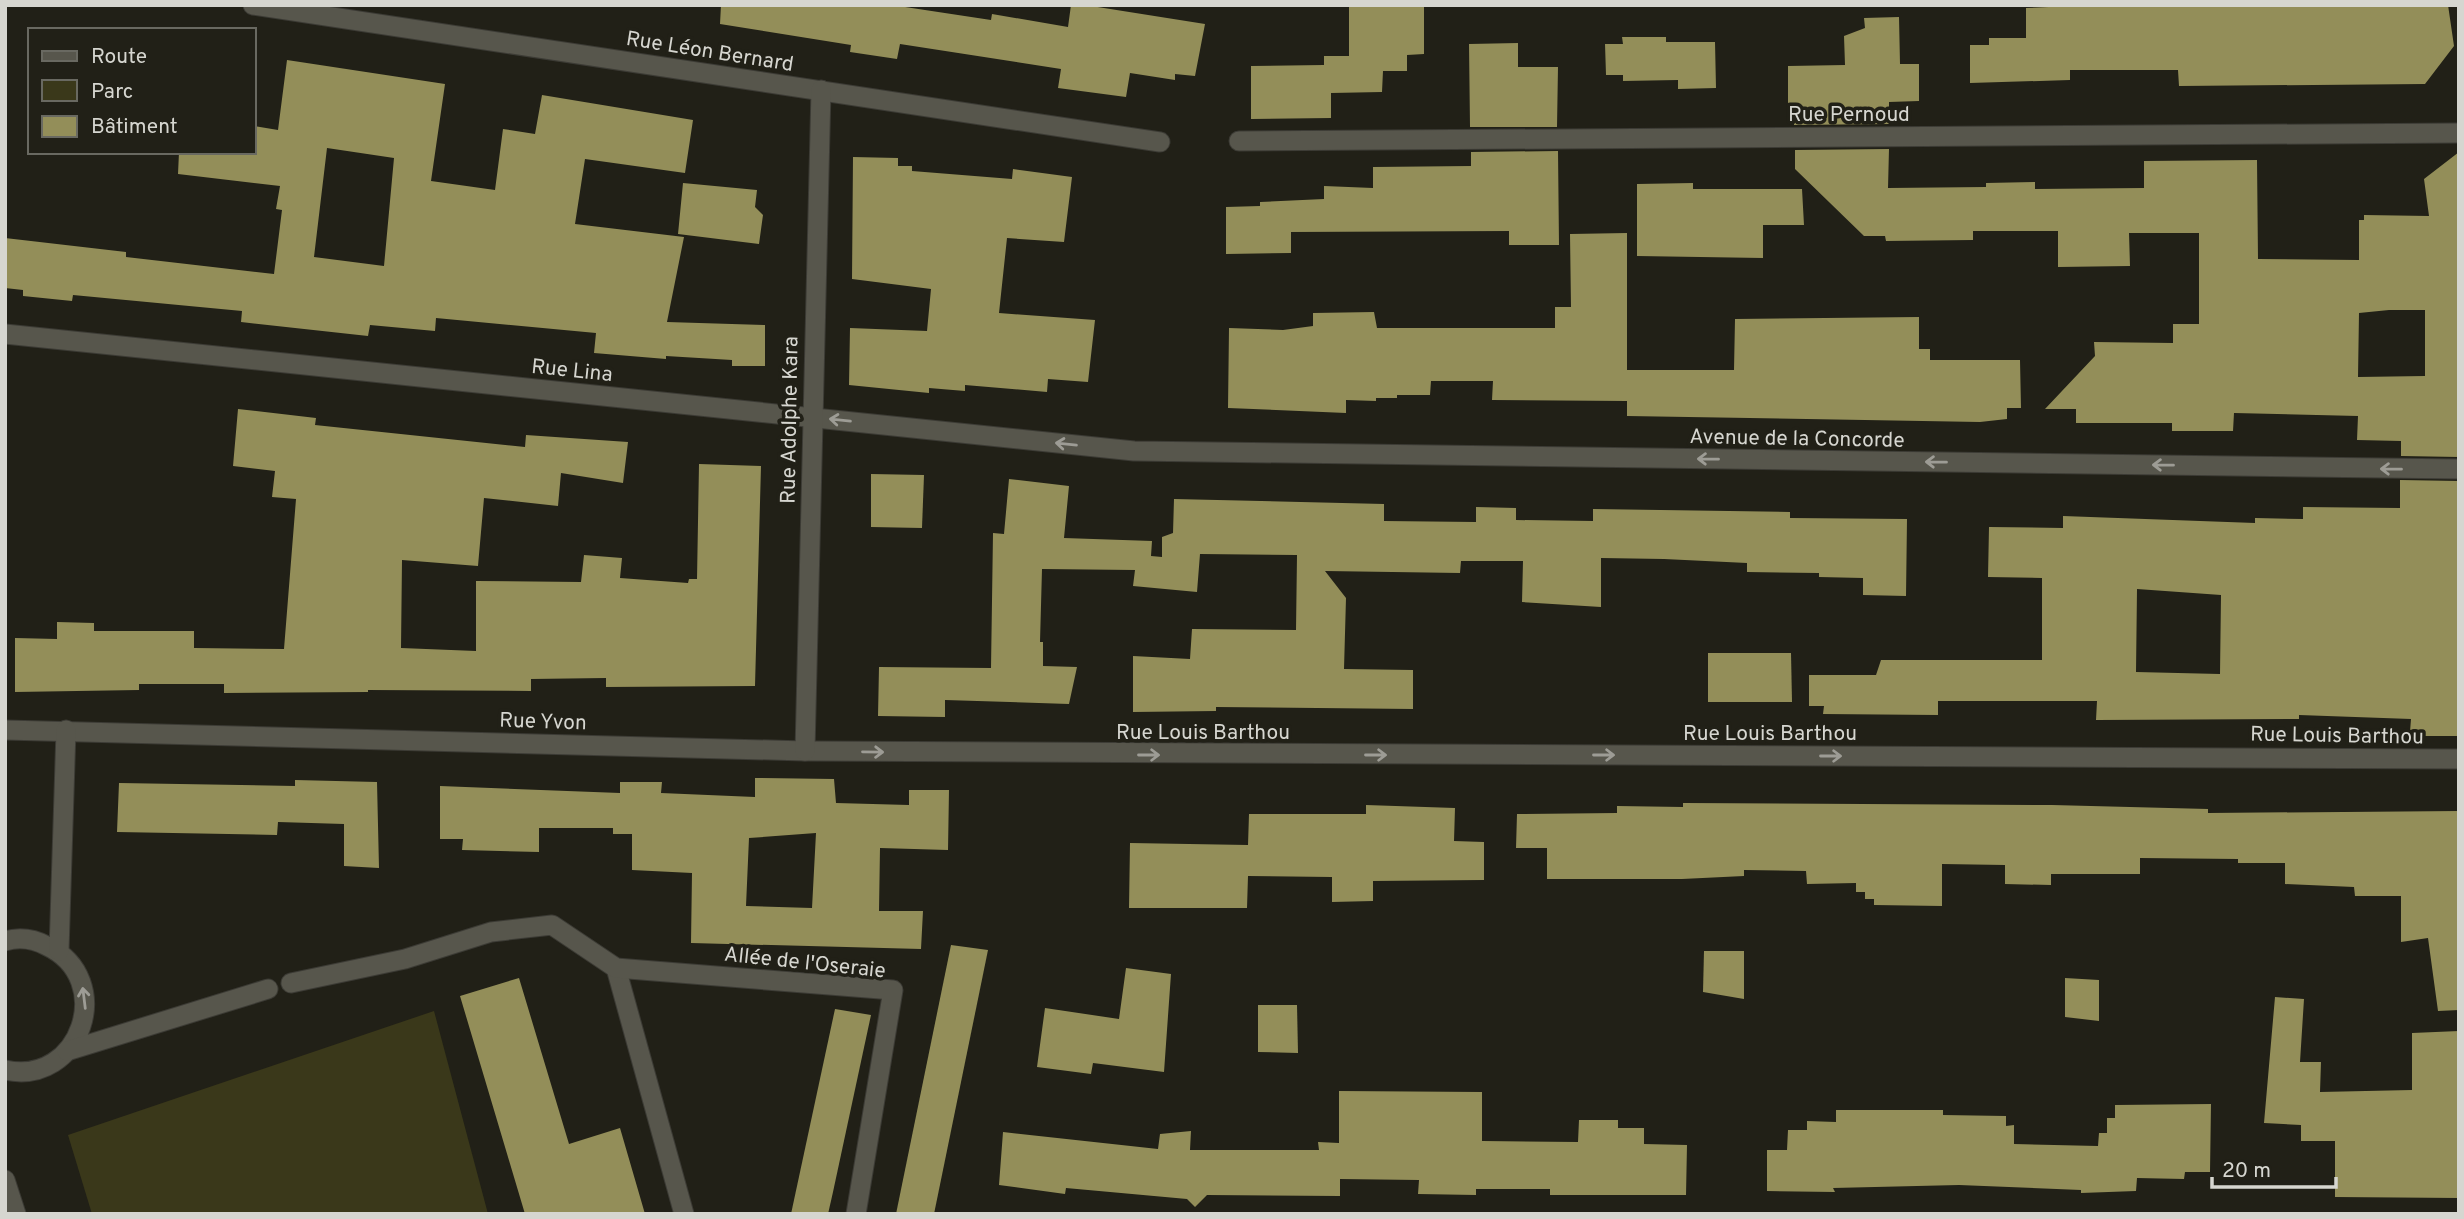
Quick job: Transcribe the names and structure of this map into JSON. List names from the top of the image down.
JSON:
{
  "streets": {
    "street": [
      "Rue Léon Bernard",
      "Rue Pernoud",
      "Rue Lina",
      "Rue Adolphe Kara",
      "Avenue de la Concorde",
      "Rue Yvon",
      "Rue Louis Barthou",
      "Allée de l'Oseraie"
    ]
  },
  "crossings": [
    ["Rue Léon Bernard", "Rue Adolphe Kara"],
    ["Rue Lina", "Rue Adolphe Kara"],
    ["Rue Lina", "Avenue de la Concorde"],
    ["Rue Adolphe Kara", "Rue Yvon"],
    ["Rue Yvon", "Rue Louis Barthou"]
  ],
  "one_way": ["Avenue de la Concorde", "Rue Louis Barthou"],
  "legend": ["Route", "Parc", "Bâtiment"],
  "scale_bar": "20 m"
}
